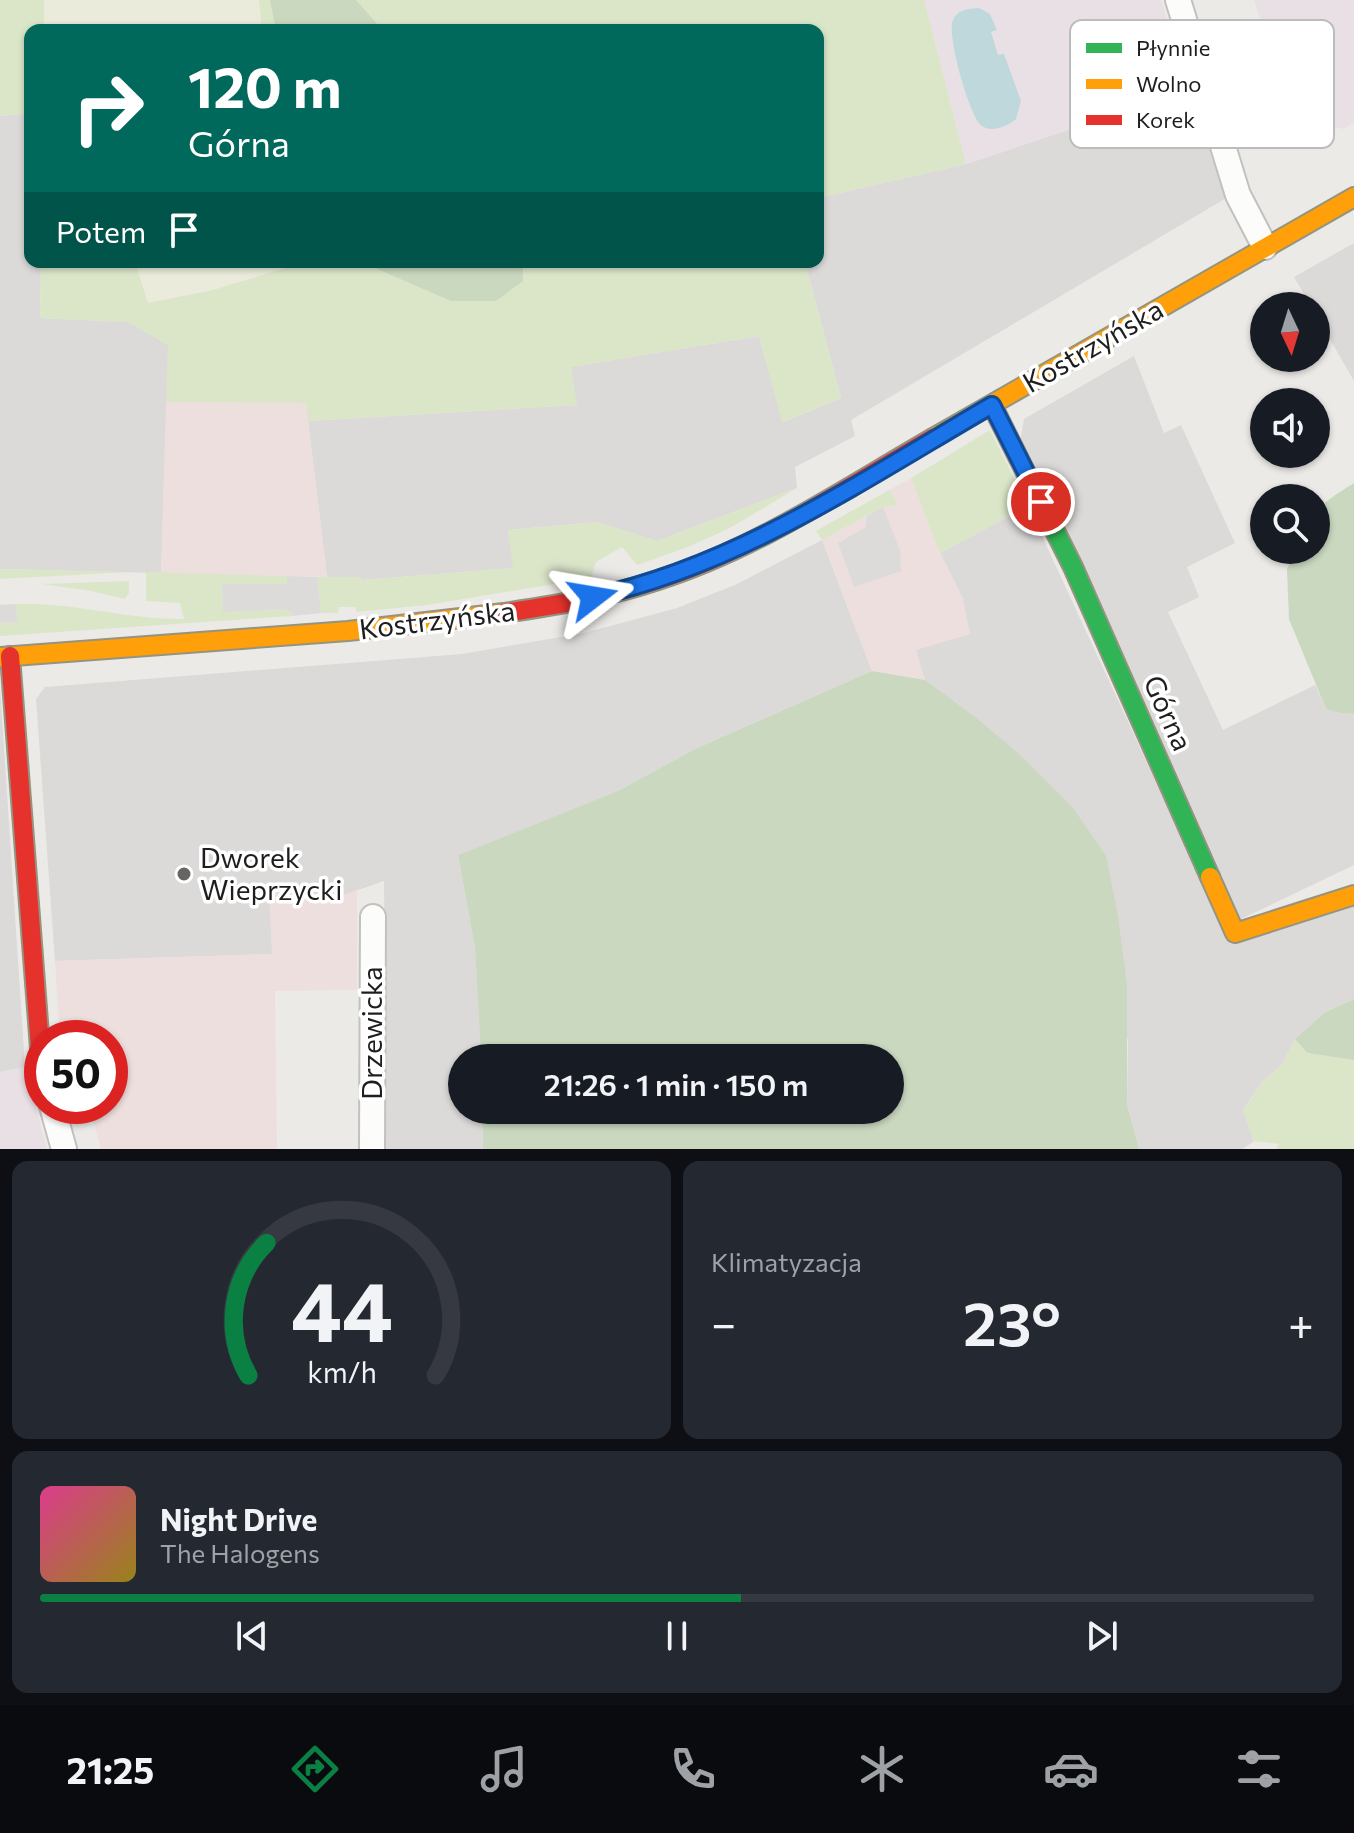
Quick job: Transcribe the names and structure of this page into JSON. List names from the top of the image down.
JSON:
{
  "streets": {
    "main road": ["Kostrzyńska", "Górna"],
    "street": ["Drzewicka"]
  },
  "crossings": [
    ["Kostrzyńska", "Górna"]
  ],
  "places": ["Dworek Wieprzycki"],
  "legend": ["Płynnie", "Wolno", "Korek"],
  "north": "bottom",
  "page": {
    "turn": ["120 m", "Górna"],
    "then": "Potem",
    "limit": "50",
    "trip": "21:26 · 1 min · 150 m",
    "tile": "Klimatyzacja",
    "heat": ["−", "23°", "+"],
    "song": ["Night Drive", "The Halogens"],
    "tabs": "21:25",
    "gauge": ["44", "km/h"]
  }
}
